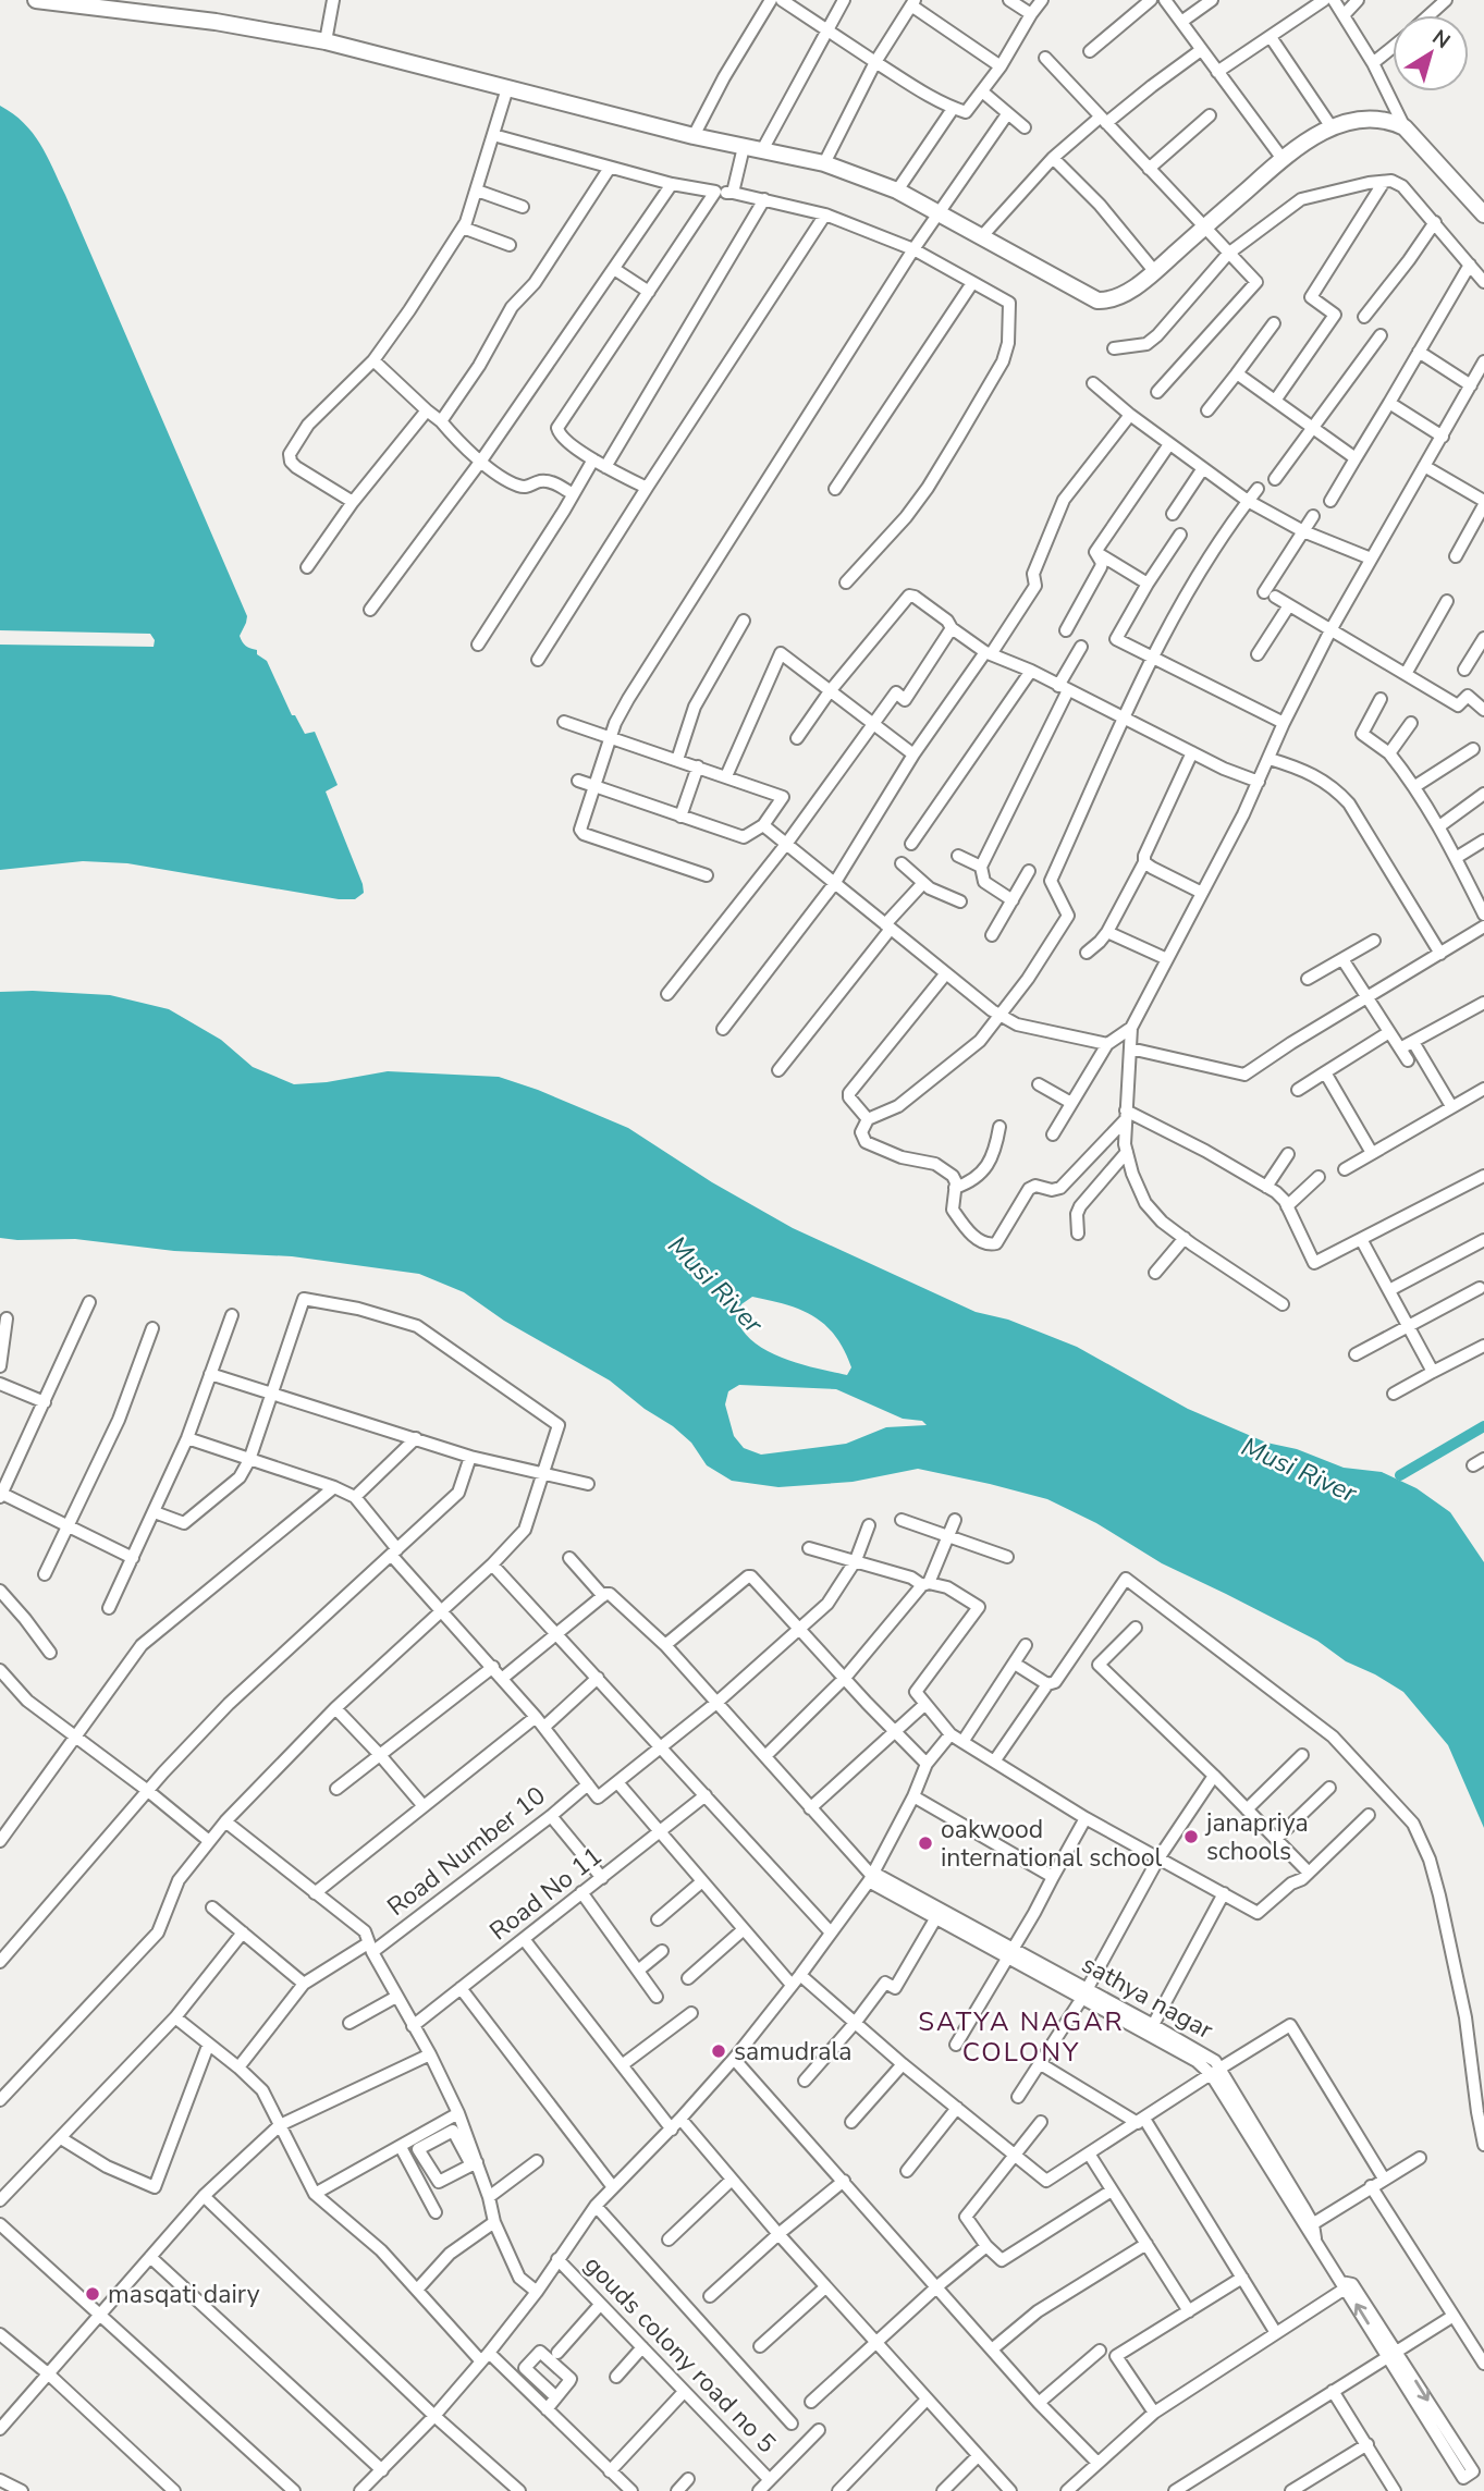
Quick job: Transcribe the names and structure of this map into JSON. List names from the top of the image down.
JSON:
{
  "streets": {
    "street": [
      "Road Number 10",
      "Road No 11",
      "sathya nagar",
      "gouds colony road no 5"
    ]
  },
  "districts": ["SATYA NAGAR COLONY"],
  "water": ["Musi River"],
  "places": [
    "janapriya schools",
    "oakwood international school",
    "samudrala",
    "masqati dairy"
  ],
  "north": "top right"
}
